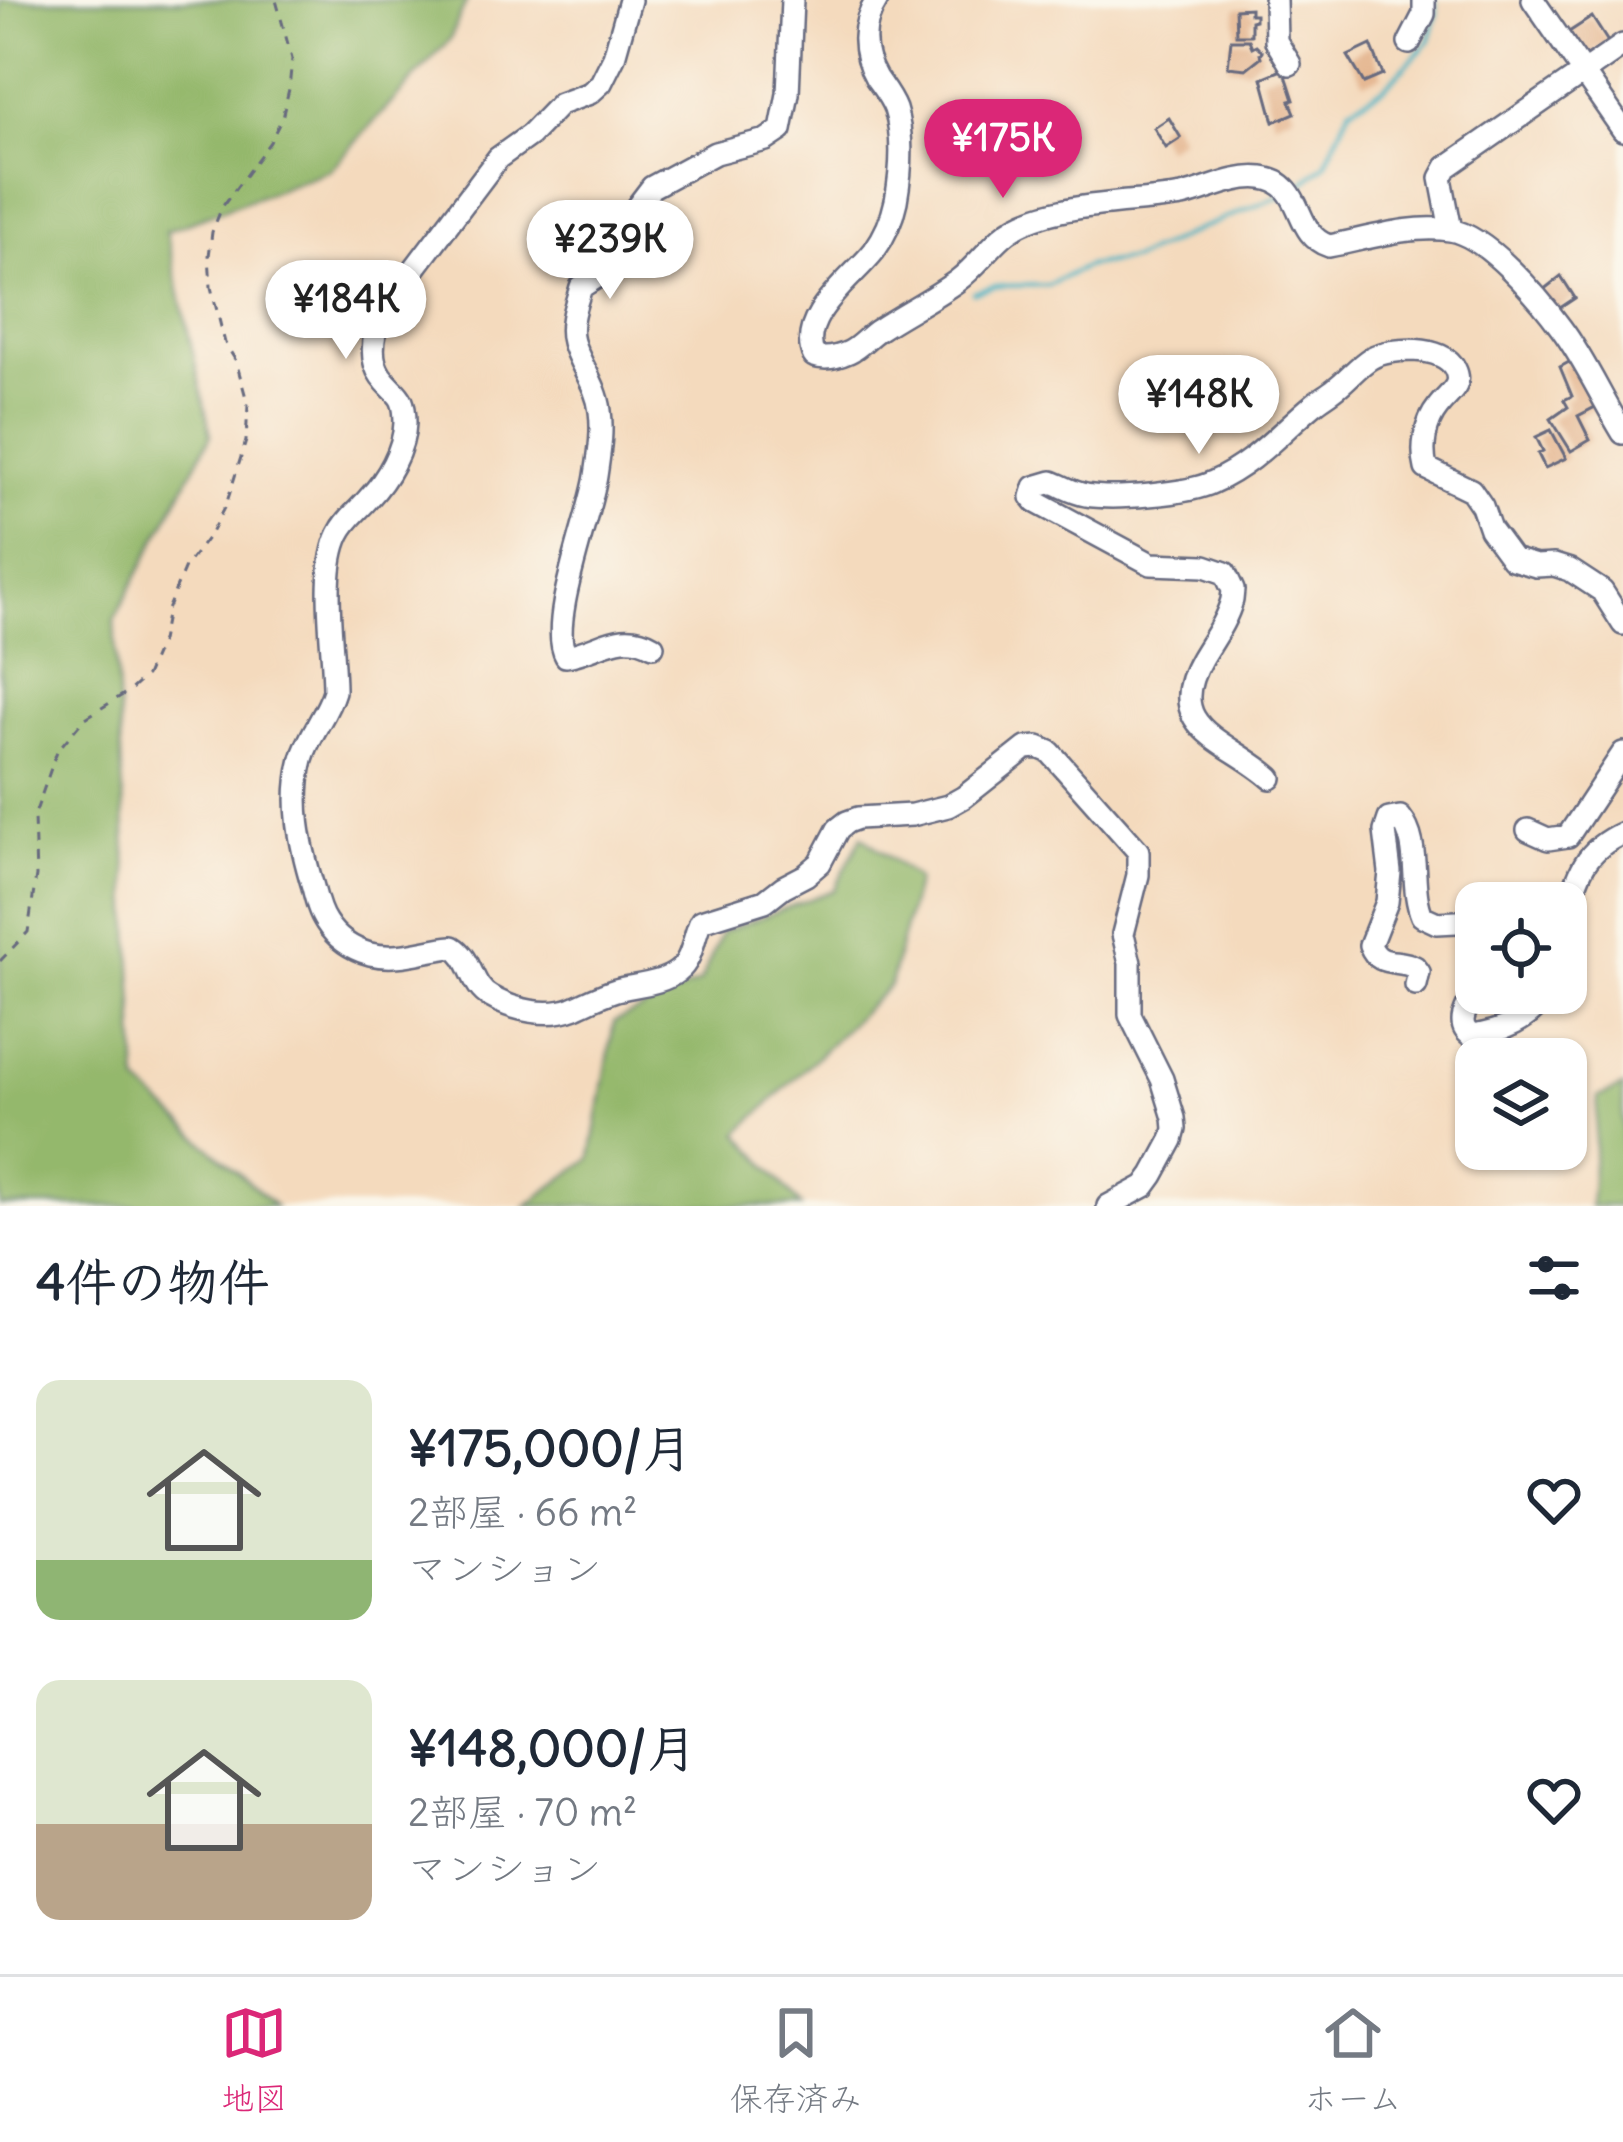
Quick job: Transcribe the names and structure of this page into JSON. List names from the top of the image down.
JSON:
{
  "page": {
    "price": [
      "¥175K",
      "¥239K",
      "¥184K",
      "¥148K"
    ],
    "heading": "4件の物件",
    "list": [
      {
        "name": "¥175,000/月",
        "note": "2部屋 · 66 m² · マンション"
      },
      {
        "name": "¥148,000/月",
        "note": "2部屋 · 70 m² · マンション"
      }
    ],
    "tabs": ["地図", "保存済み", "ホーム"]
  }
}
